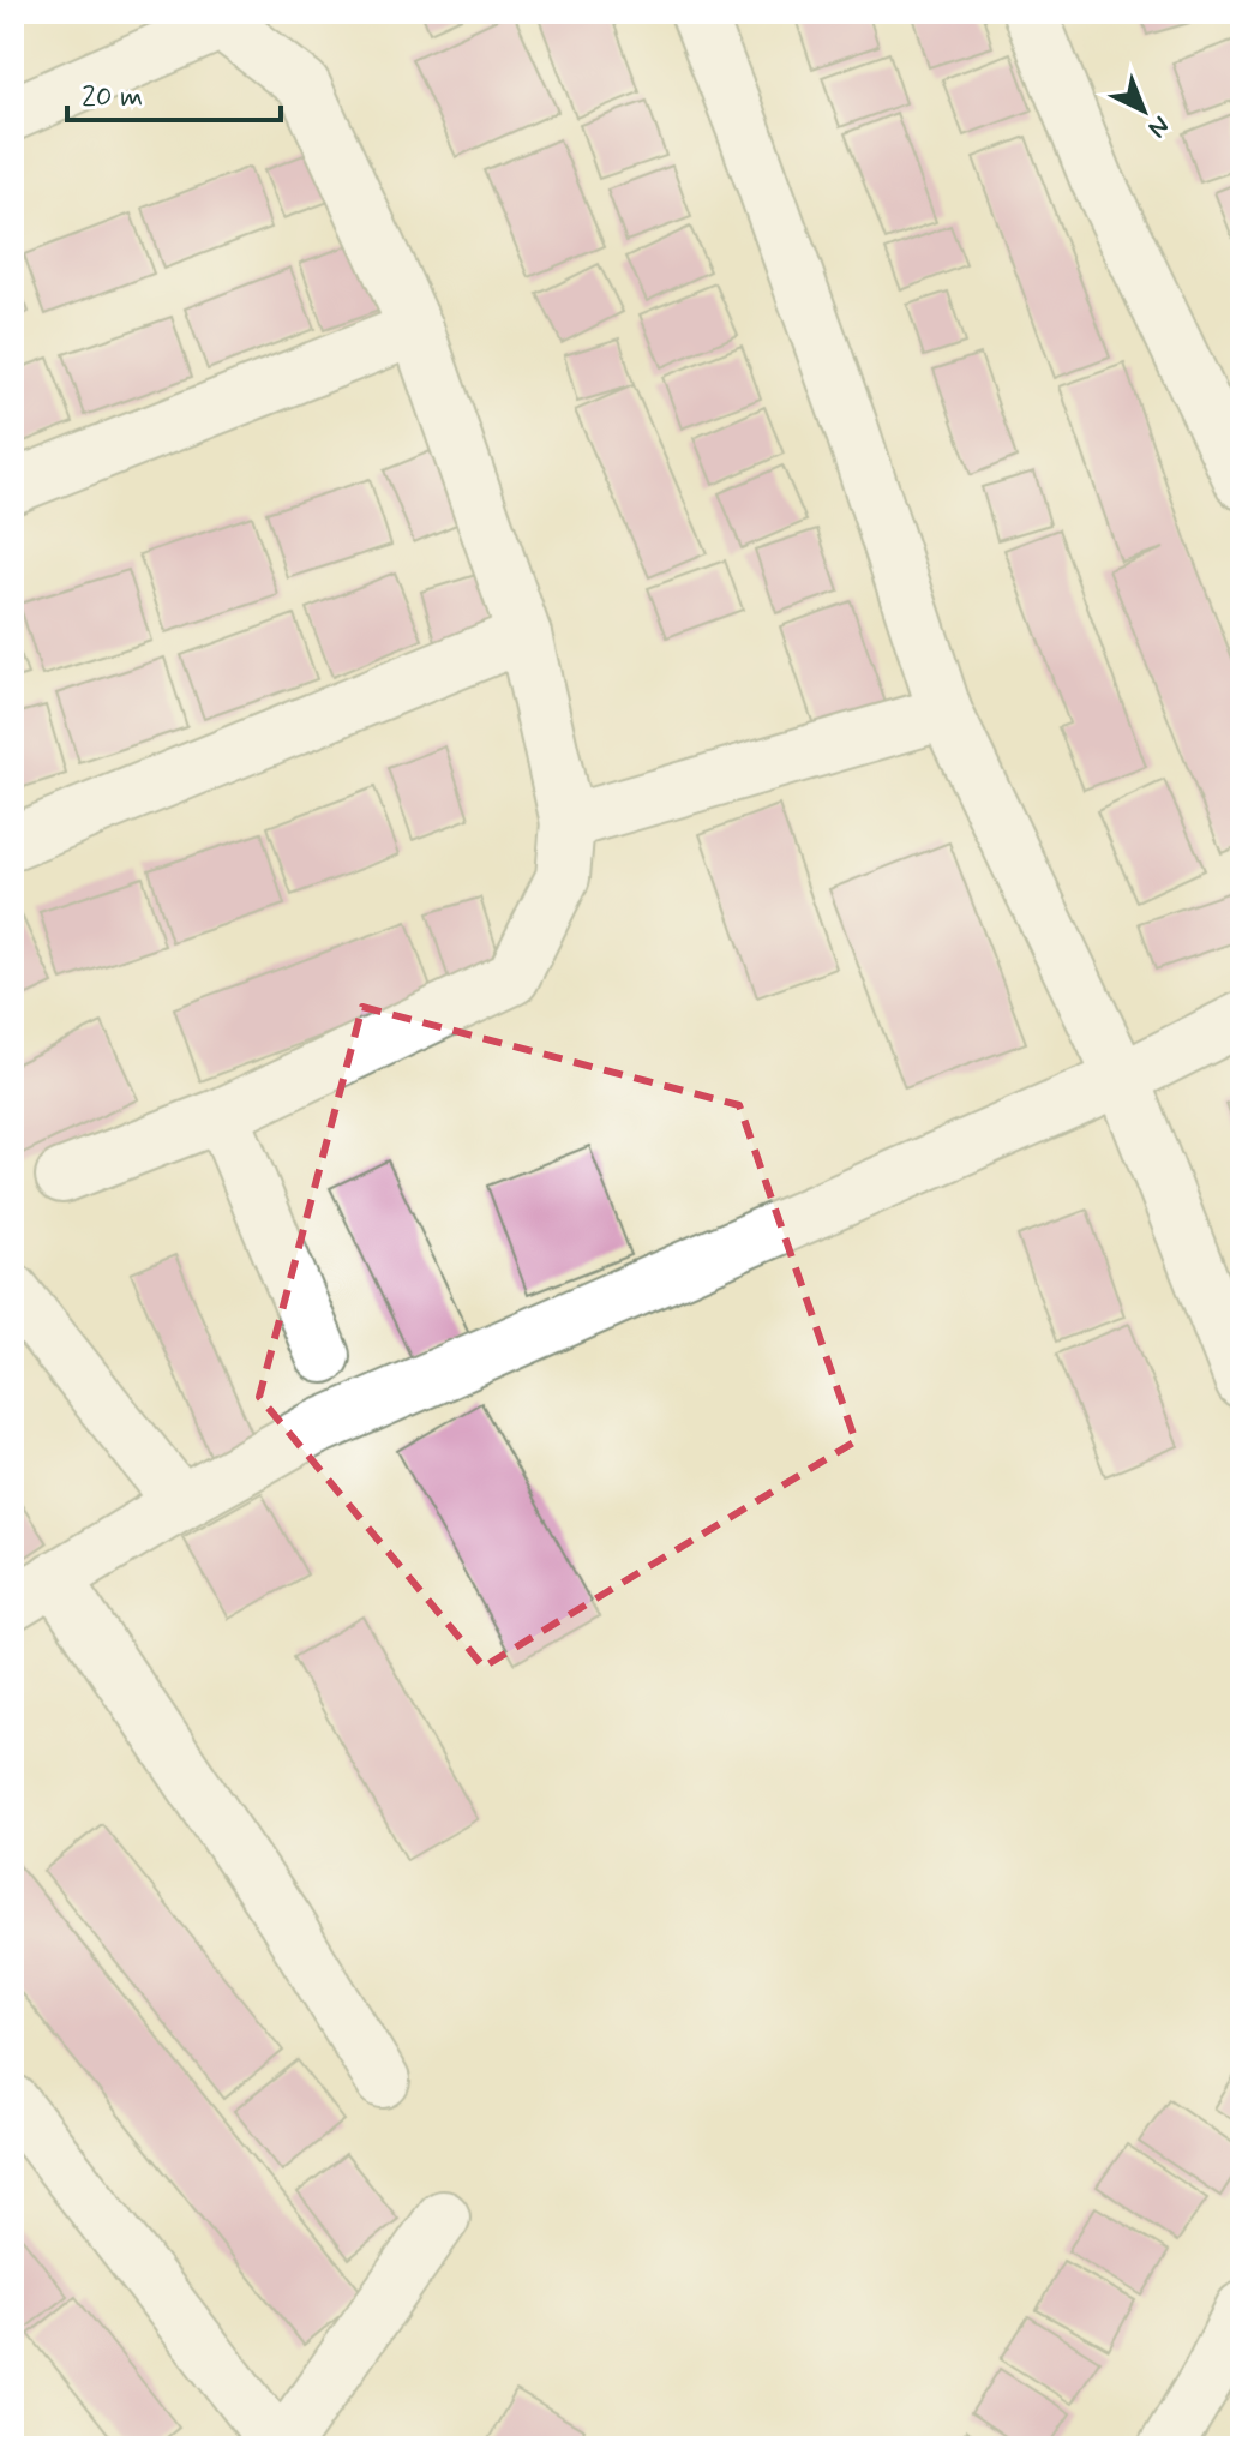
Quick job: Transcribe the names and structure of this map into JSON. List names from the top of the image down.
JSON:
{
  "scale_bar": "20 m",
  "north": "bottom right"
}
